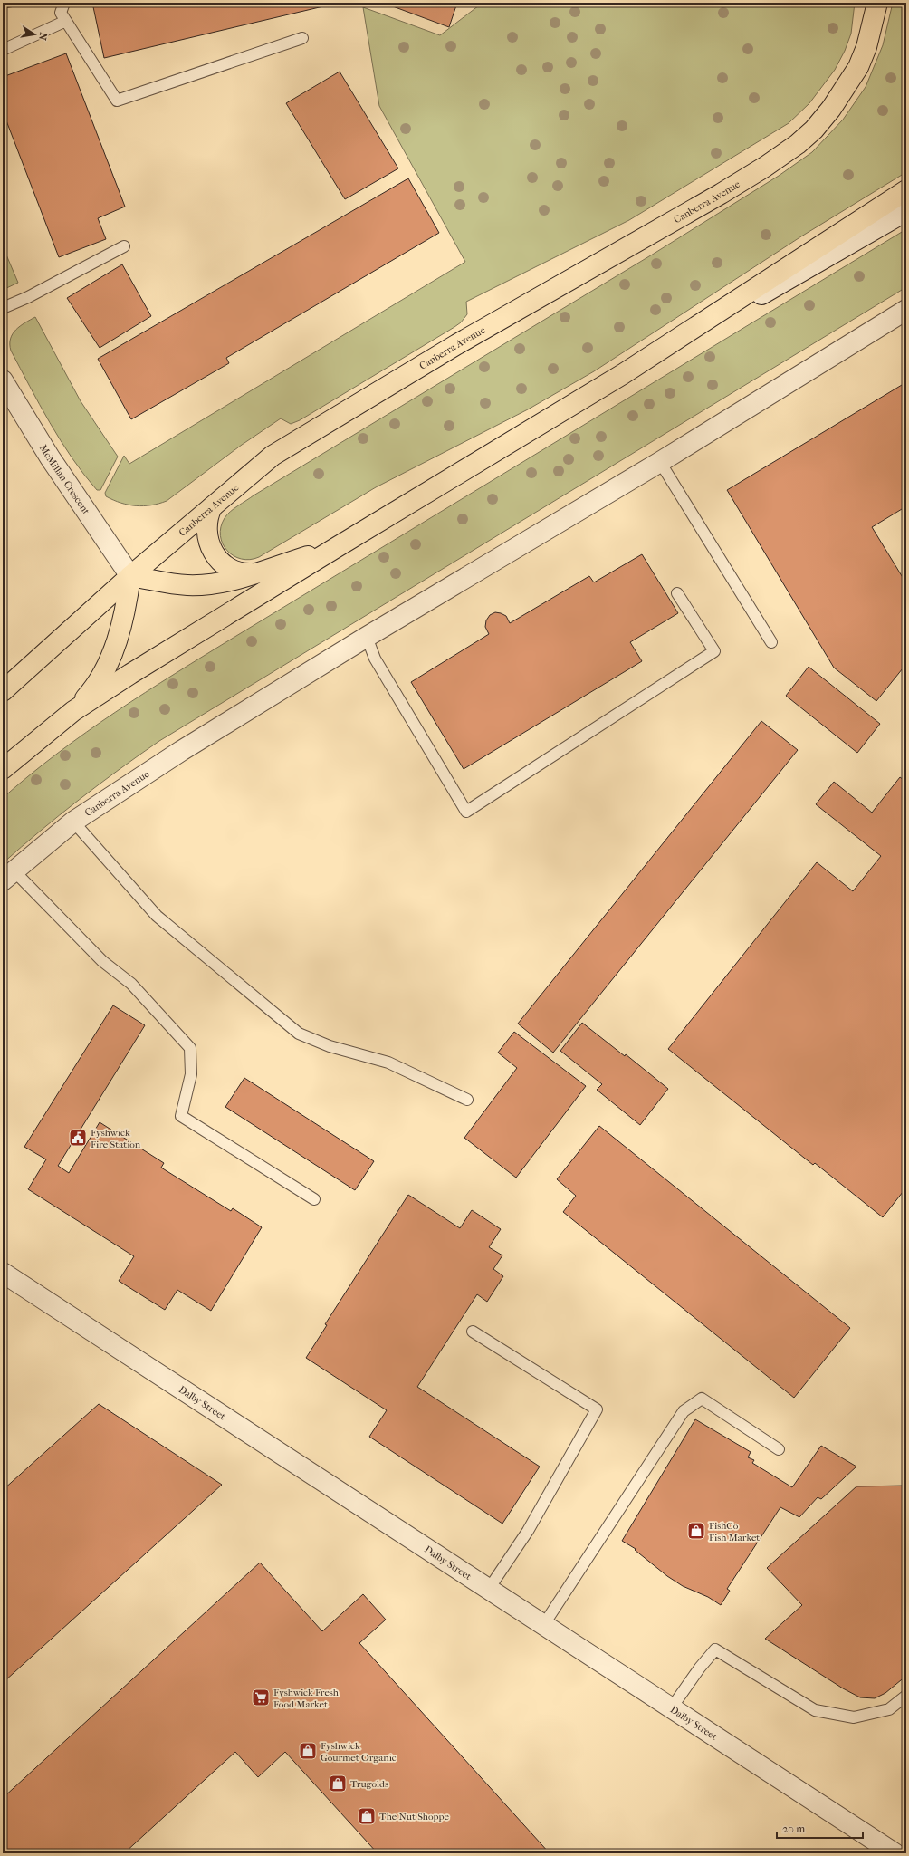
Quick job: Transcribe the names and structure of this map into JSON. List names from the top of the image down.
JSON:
{
  "streets": {
    "highway": ["Canberra Avenue"],
    "street": ["McMillan Crescent", "Dalby Street"]
  },
  "crossings": [
    ["Canberra Avenue", "McMillan Crescent"]
  ],
  "places": {
    "public building": ["Fyshwick Fire Station"],
    "shop": [
      "FishCo Fish Market",
      "Fyshwick Gourmet Organic",
      "Trugolds",
      "The Nut Shoppe"
    ],
    "supermarket": ["Fyshwick Fresh Food Market"]
  },
  "scale_bar": "20 m",
  "north": "right"
}
